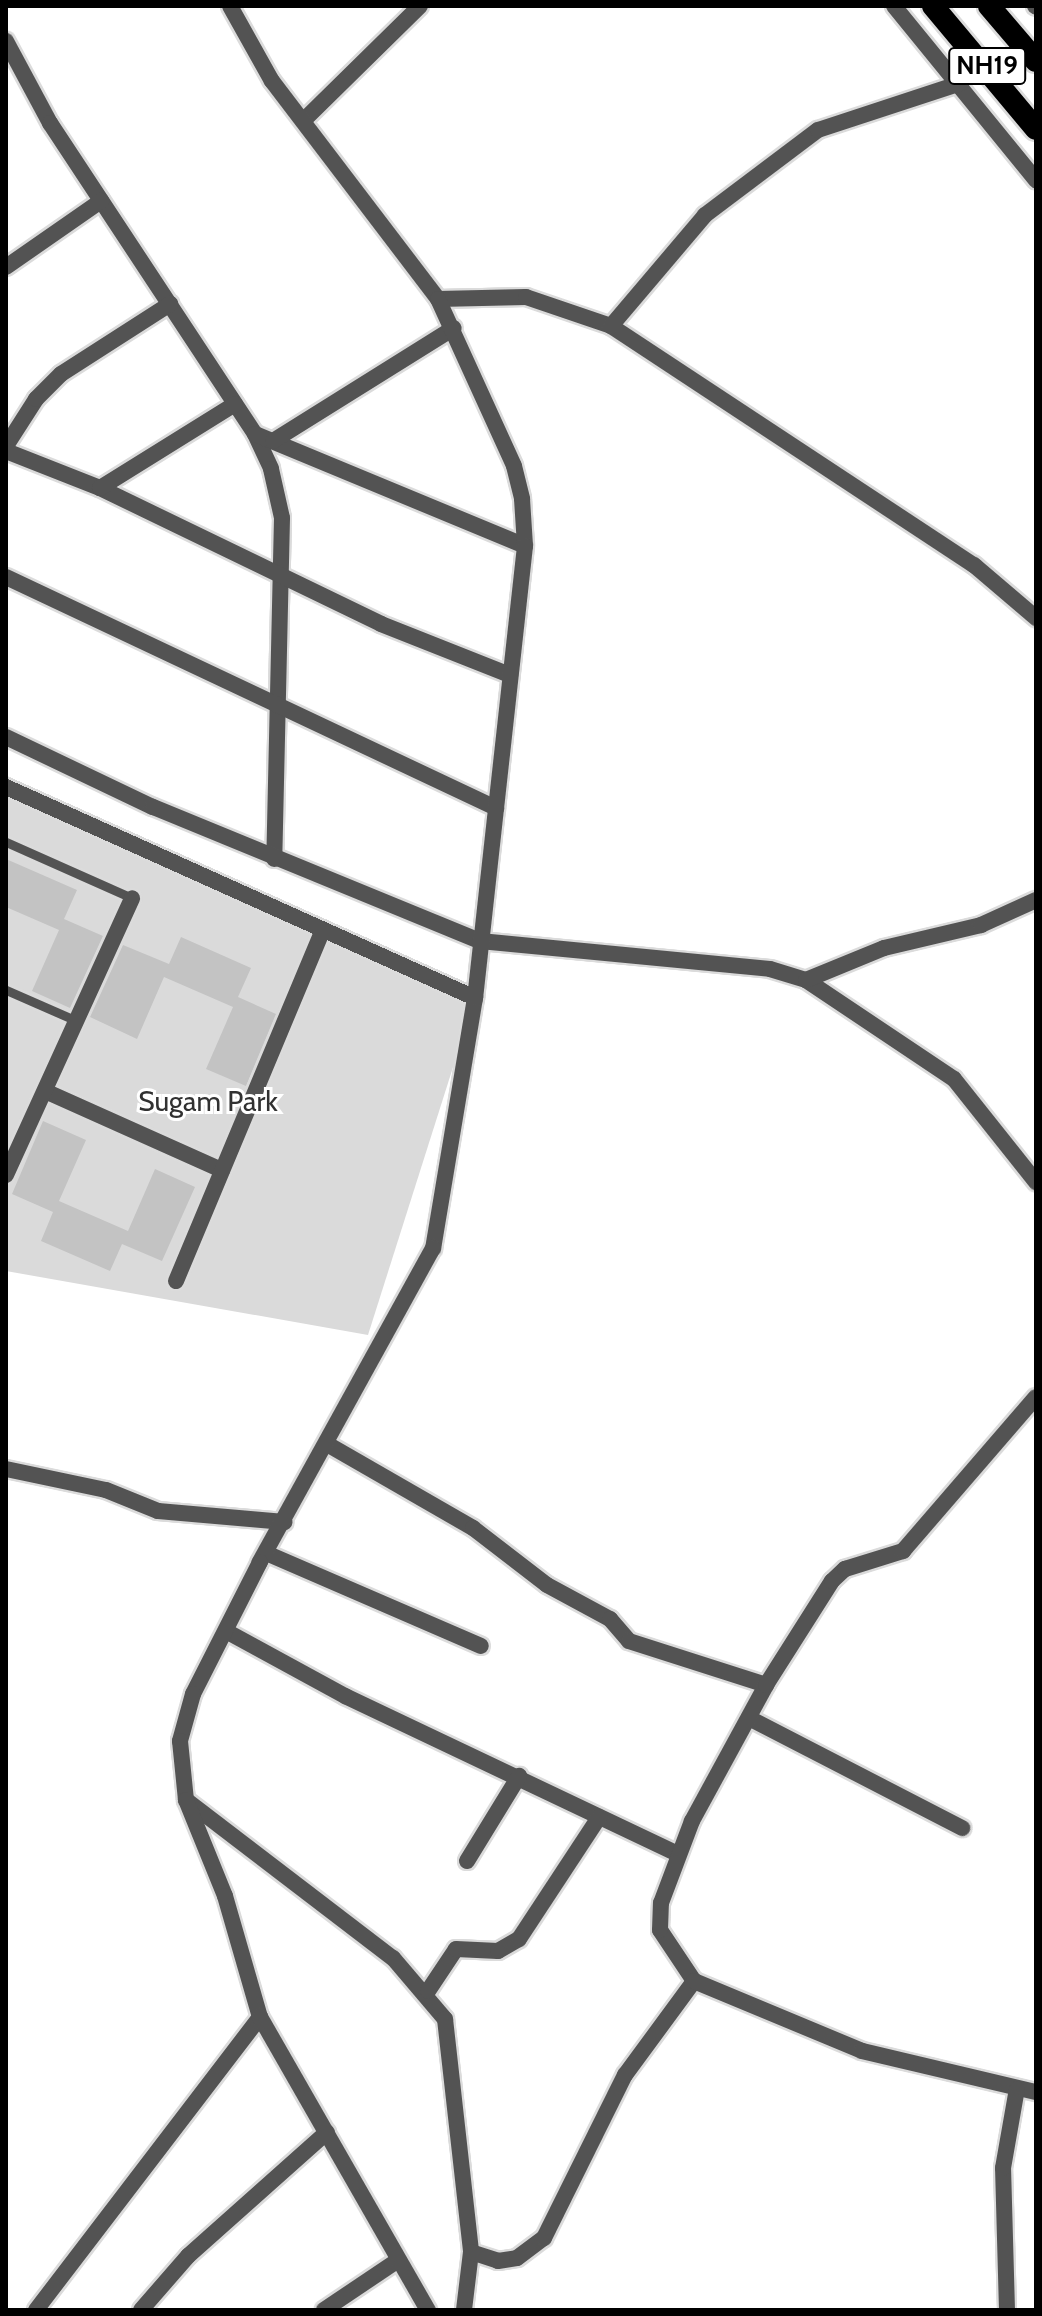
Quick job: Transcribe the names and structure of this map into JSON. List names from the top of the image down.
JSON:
{
  "streets": {
    "highway": ["NH19"]
  },
  "parks": ["Sugam Park"]
}
